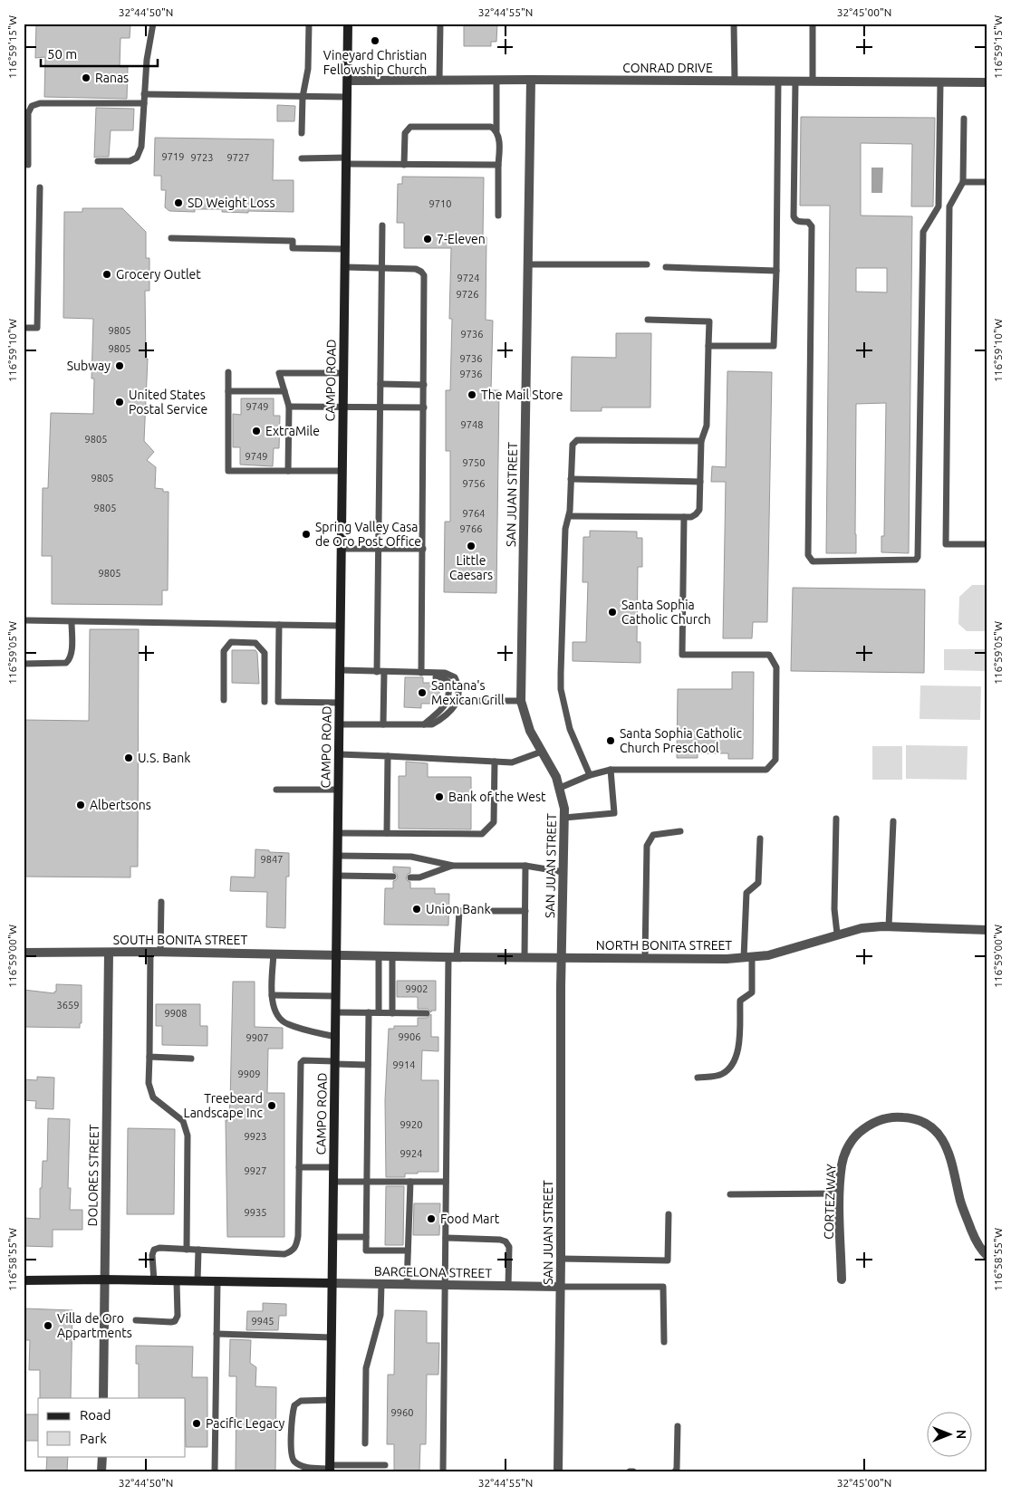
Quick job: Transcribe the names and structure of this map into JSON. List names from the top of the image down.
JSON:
{
  "streets": {
    "main road": ["CAMPO ROAD"],
    "street": [
      "CONRAD DRIVE",
      "SAN JUAN STREET",
      "SOUTH BONITA STREET",
      "NORTH BONITA STREET",
      "DOLORES STREET",
      "CORTEZ WAY",
      "BARCELONA STREET"
    ]
  },
  "crossings": [
    ["CONRAD DRIVE", "CAMPO ROAD"],
    ["CONRAD DRIVE", "SAN JUAN STREET"],
    ["CAMPO ROAD", "SOUTH BONITA STREET"],
    ["CAMPO ROAD", "NORTH BONITA STREET"],
    ["CAMPO ROAD", "BARCELONA STREET"],
    ["SAN JUAN STREET", "NORTH BONITA STREET"],
    ["SAN JUAN STREET", "BARCELONA STREET"],
    ["SOUTH BONITA STREET", "NORTH BONITA STREET"],
    ["SOUTH BONITA STREET", "DOLORES STREET"]
  ],
  "places": [
    "Vineyard Christian Fellowship Church",
    "Ranas",
    "SD Weight Loss",
    "7-Eleven",
    "Grocery Outlet",
    "Subway",
    "The Mail Store",
    "United States Postal Service",
    "ExtraMile",
    "Spring Valley Casa de Oro Post Office",
    "Little Caesars",
    "Santa Sophia Catholic Church",
    "Santana's Mexican Grill",
    "Santa Sophia Catholic Church Preschool",
    "U.S. Bank",
    "Bank of the West",
    "Albertsons",
    "Union Bank",
    "Treebeard Landscape Inc",
    "Food Mart",
    "Villa de Oro Appartments",
    "Pacific Legacy"
  ],
  "house_numbers": [
    "9719",
    "9723",
    "9727",
    "9710",
    "9724",
    "9726",
    "9805",
    "9736",
    "9805",
    "9736",
    "9736",
    "9749",
    "9748",
    "9805",
    "9749",
    "9750",
    "9805",
    "9756",
    "9805",
    "9764",
    "9766",
    "9805",
    "9847",
    "9902",
    "3659",
    "9908",
    "9906",
    "9907",
    "9914",
    "9909",
    "9920",
    "9923",
    "9924",
    "9927",
    "9935",
    "9945",
    "9960"
  ],
  "legend": ["Road", "Park"],
  "scale_bar": "50 m",
  "north": "right",
  "coordinates": [
    "32°44'50\"N",
    "32°44'55\"N",
    "32°45'00\"N",
    "116°59'15\"W",
    "116°59'10\"W",
    "116°59'05\"W",
    "116°59'00\"W",
    "116°58'55\"W"
  ]
}
